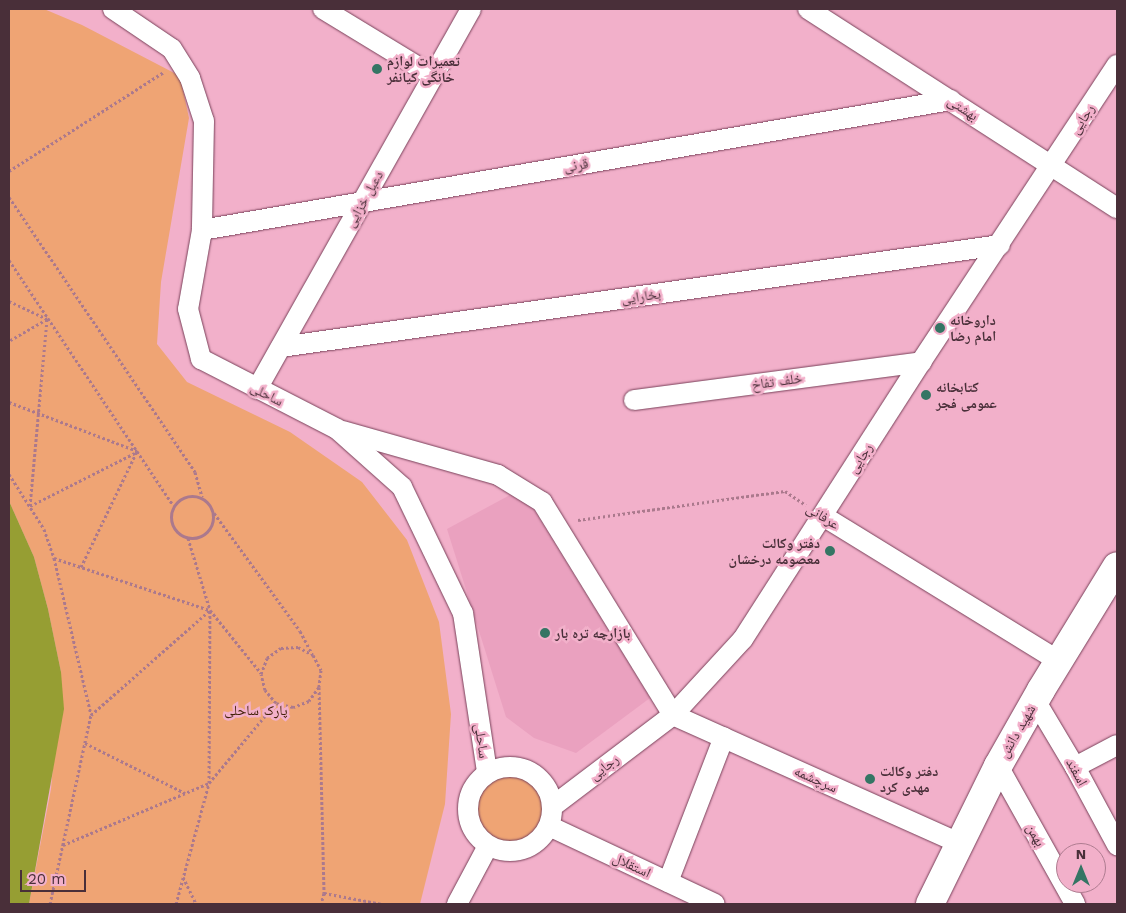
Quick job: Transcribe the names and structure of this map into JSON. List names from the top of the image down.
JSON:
{
  "streets": {
    "main road": ["شهید دانش"],
    "street": [
      "بهشتی",
      "رجایی",
      "قرنی",
      "دعبل خزایی",
      "بخارایی",
      "خلف تفاخ",
      "ساحلی",
      "عرفانی",
      "اسفند",
      "سرچشمه",
      "بهمن",
      "استقلال"
    ]
  },
  "crossings": [
    ["بهشتی", "رجایی"],
    ["بهشتی", "قرنی"],
    ["رجایی", "بخارایی"],
    ["رجایی", "خلف تفاخ"],
    ["رجایی", "ساحلی"],
    ["رجایی", "عرفانی"],
    ["رجایی", "سرچشمه"],
    ["رجایی", "استقلال"],
    ["قرنی", "دعبل خزایی"],
    ["قرنی", "ساحلی"],
    ["دعبل خزایی", "بخارایی"],
    ["دعبل خزایی", "ساحلی"],
    ["ساحلی", "استقلال"],
    ["عرفانی", "شهید دانش"],
    ["شهید دانش", "اسفند"],
    ["شهید دانش", "سرچشمه"],
    ["شهید دانش", "بهمن"]
  ],
  "parks": ["پارک ساحلی"],
  "places": [
    "تعمیرات لوازم خانگی کیانفر",
    "داروخانه امام رضا",
    "کتابخانه عمومی فجر",
    "دفتر وکالت معصومه درخشان",
    "بازارچه تره بار",
    "دفتر وکالت مهدی کرد"
  ],
  "scale_bar": "20 m",
  "north": "top"
}
